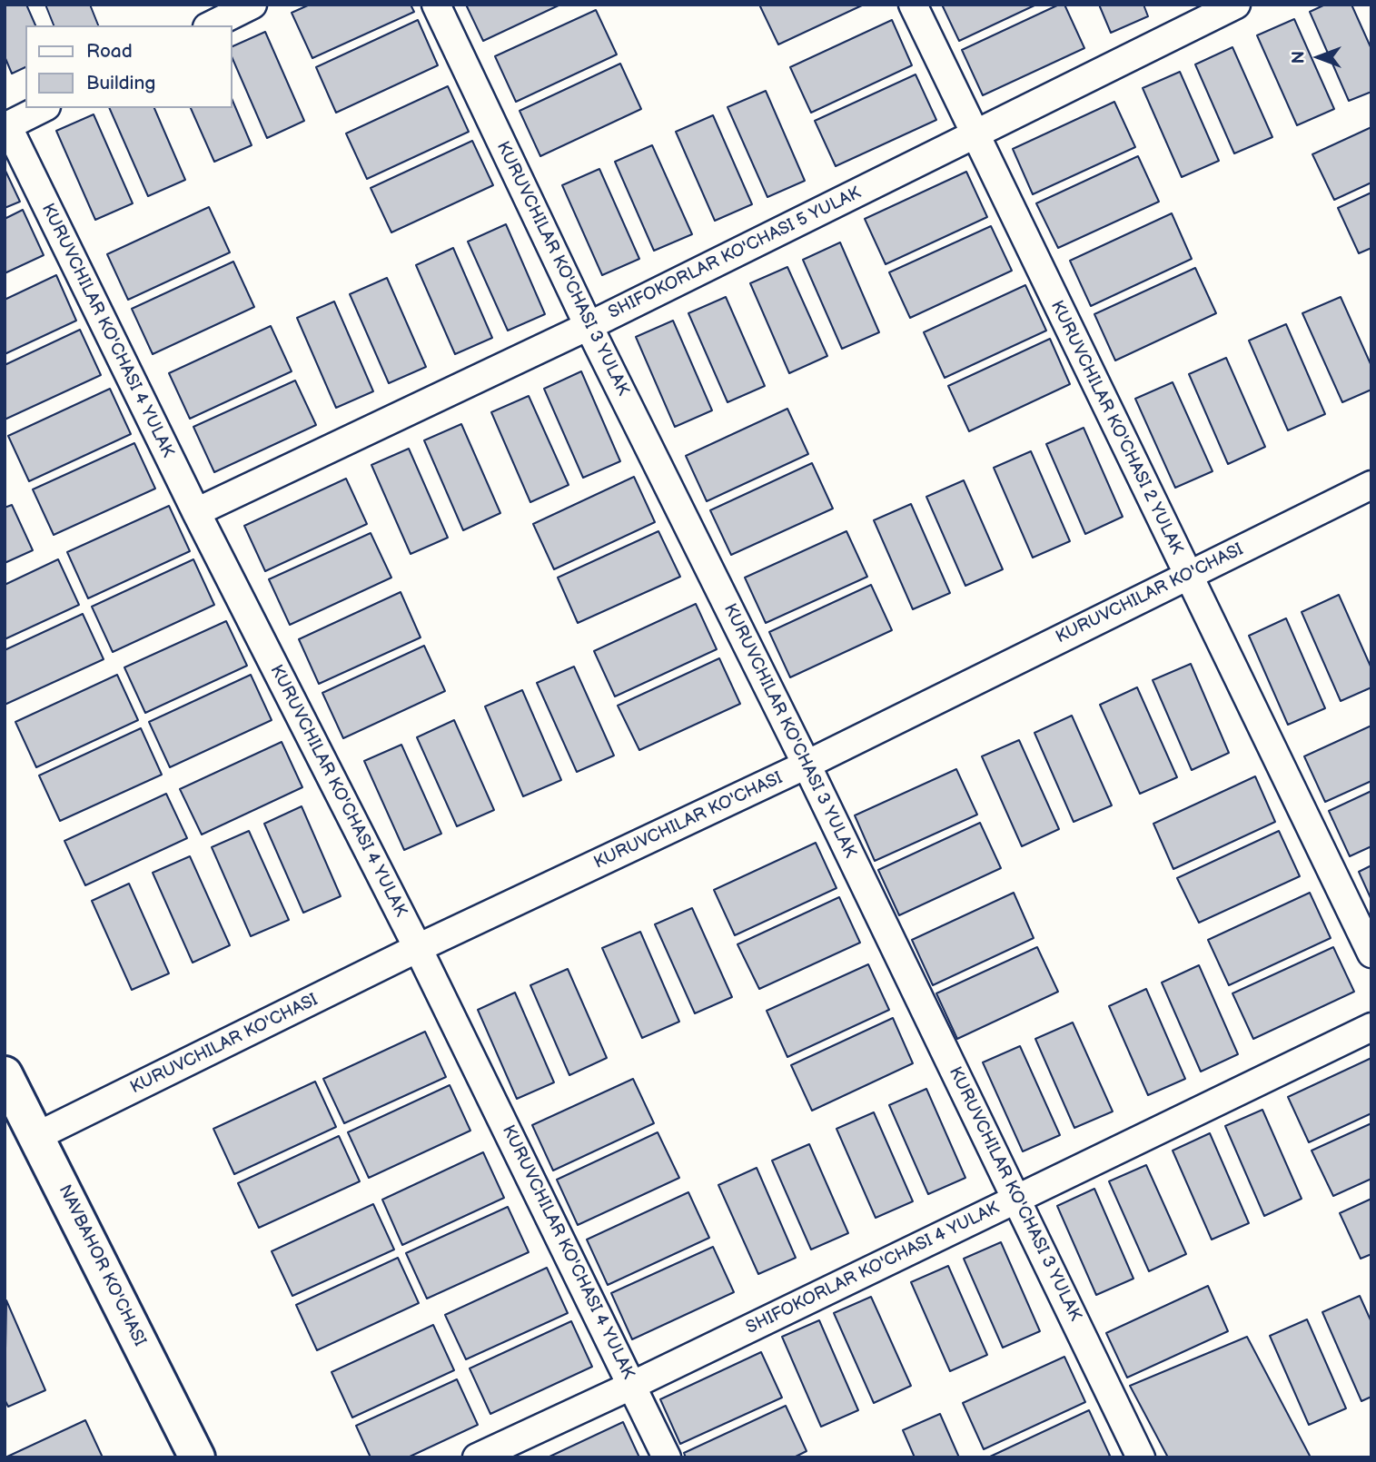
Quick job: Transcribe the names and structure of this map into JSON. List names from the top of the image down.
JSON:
{
  "streets": {
    "main road": ["NAVBAHOR KO'CHASI"],
    "street": [
      "SHIFOKORLAR KO'CHASI 5 YULAK",
      "KURUVCHILAR KO'CHASI 3 YULAK",
      "KURUVCHILAR KO'CHASI 4 YULAK",
      "KURUVCHILAR KO'CHASI 2 YULAK",
      "KURUVCHILAR KO'CHASI",
      "SHIFOKORLAR KO'CHASI 4 YULAK"
    ]
  },
  "crossings": [
    ["SHIFOKORLAR KO'CHASI 5 YULAK", "KURUVCHILAR KO'CHASI 3 YULAK"],
    ["SHIFOKORLAR KO'CHASI 5 YULAK", "KURUVCHILAR KO'CHASI 4 YULAK"],
    ["SHIFOKORLAR KO'CHASI 5 YULAK", "KURUVCHILAR KO'CHASI 2 YULAK"],
    ["KURUVCHILAR KO'CHASI 3 YULAK", "KURUVCHILAR KO'CHASI"],
    ["KURUVCHILAR KO'CHASI 3 YULAK", "SHIFOKORLAR KO'CHASI 4 YULAK"],
    ["KURUVCHILAR KO'CHASI 4 YULAK", "KURUVCHILAR KO'CHASI"],
    ["KURUVCHILAR KO'CHASI 4 YULAK", "SHIFOKORLAR KO'CHASI 4 YULAK"],
    ["KURUVCHILAR KO'CHASI 2 YULAK", "KURUVCHILAR KO'CHASI"],
    ["KURUVCHILAR KO'CHASI", "NAVBAHOR KO'CHASI"]
  ],
  "legend": ["Road", "Building"],
  "north": "left"
}
